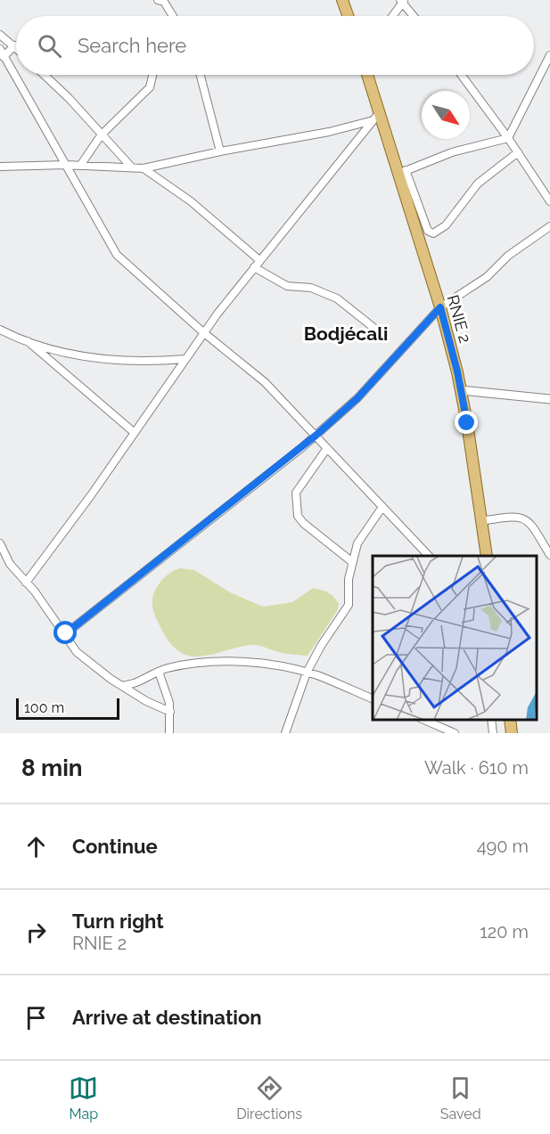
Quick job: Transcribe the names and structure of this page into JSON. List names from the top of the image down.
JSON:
{
  "streets": {
    "main road": ["RNIE 2"]
  },
  "districts": ["Bodjécali"],
  "scale_bar": "100 m",
  "north": "bottom right",
  "page": {
    "search": "Search here",
    "scale": "100 m",
    "heading": ["8 min", "Walk · 610 m"],
    "list": [
      ["Continue", "490 m"],
      ["Turn right", "RNIE 2", "120 m"],
      "Arrive at destination"
    ],
    "nav": ["Map", "Directions", "Saved"]
  }
}
